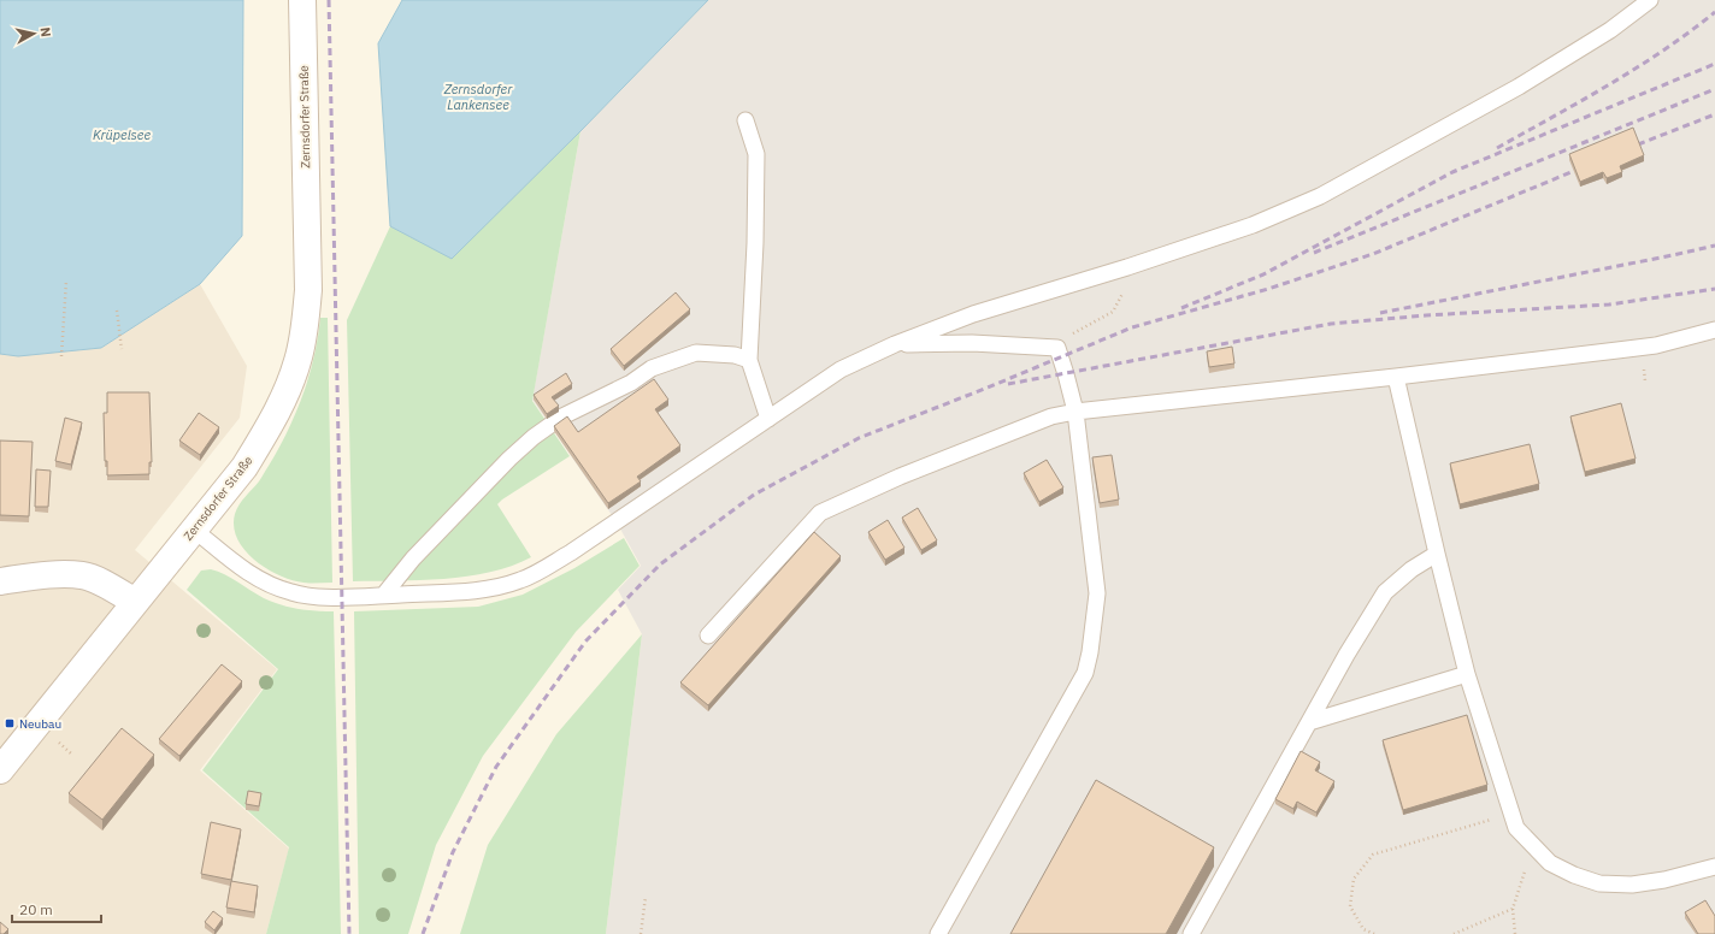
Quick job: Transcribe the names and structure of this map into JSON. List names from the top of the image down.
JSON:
{
  "streets": {
    "street": ["Zernsdorfer Straße"]
  },
  "water": ["Zernsdorfer Lankensee", "Krüpelsee"],
  "places": {
    "transit": ["Neubau"]
  },
  "scale_bar": "20 m",
  "north": "right"
}
